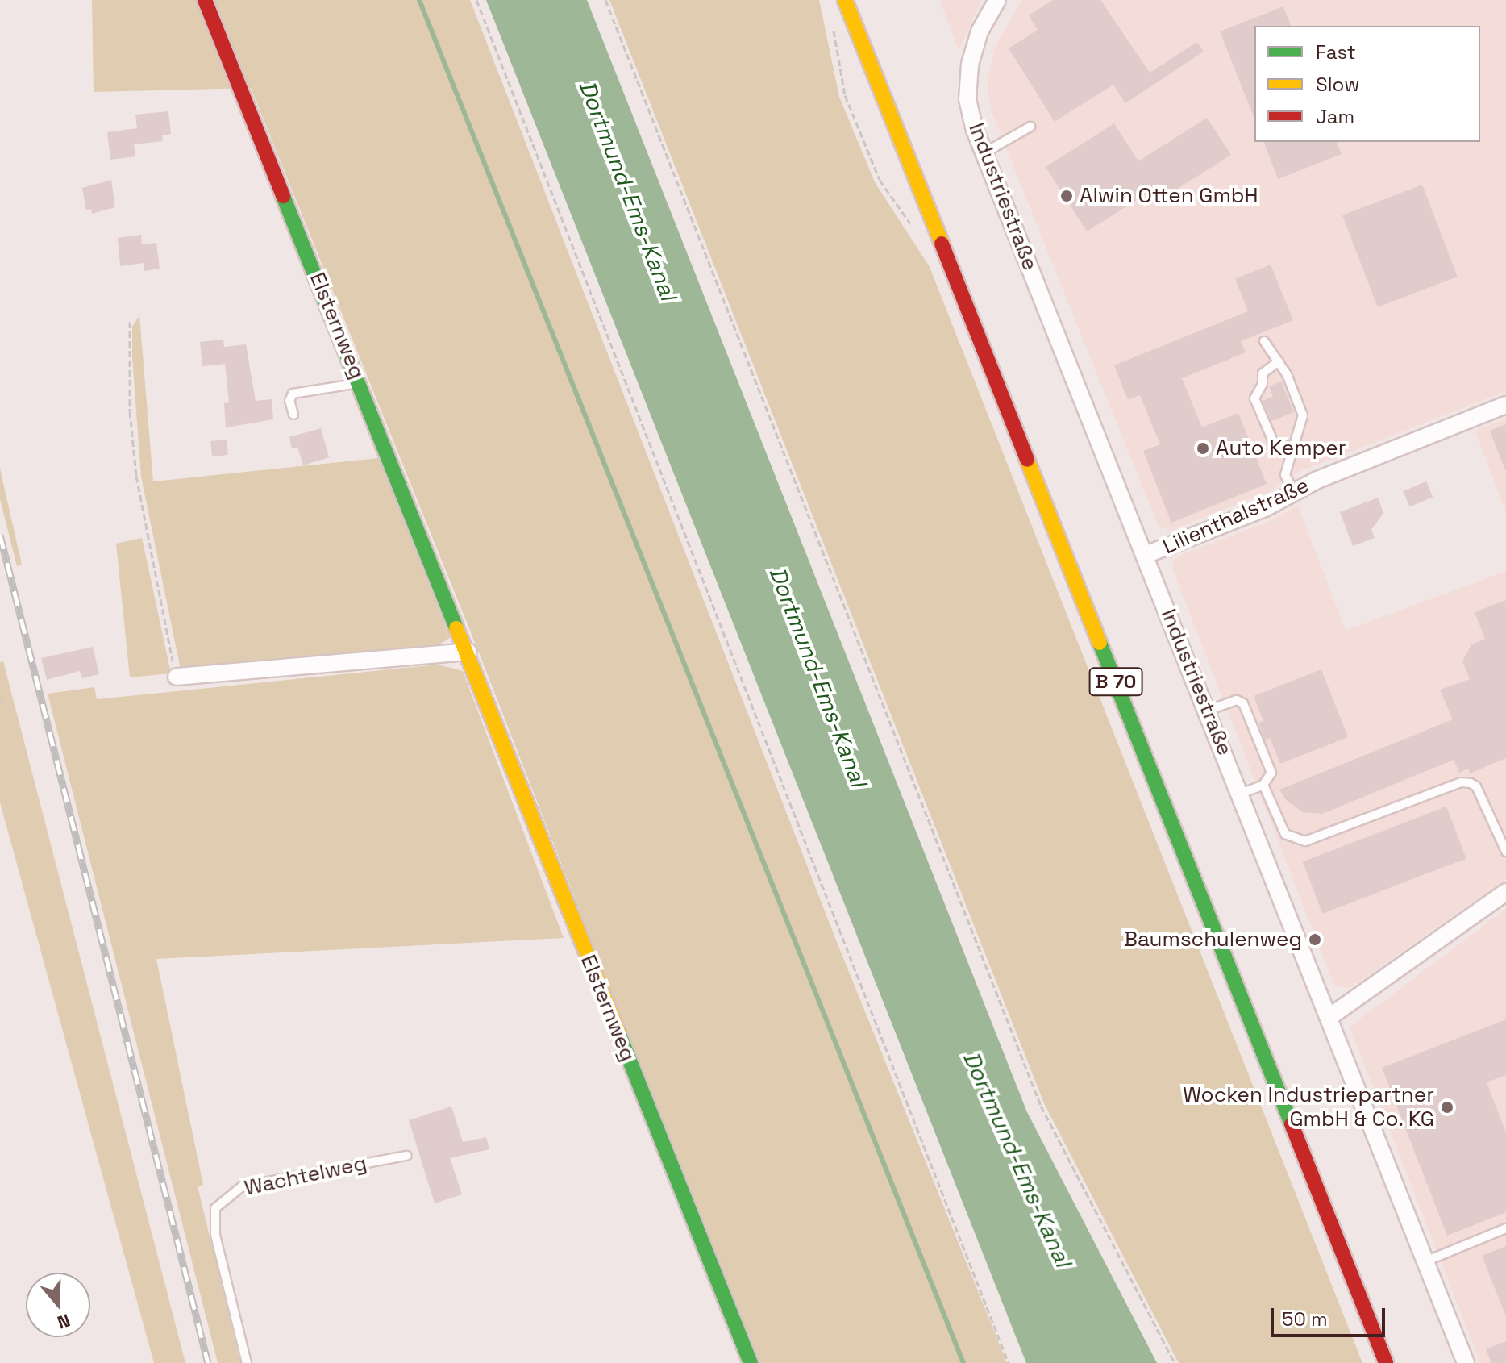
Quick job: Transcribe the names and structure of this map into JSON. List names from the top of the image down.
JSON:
{
  "streets": {
    "street": [
      "Industriestraße",
      "Elsternweg",
      "Lilienthalstraße",
      "B 70"
    ],
    "lane": ["Wachtelweg"]
  },
  "crossings": [
    ["Industriestraße", "Lilienthalstraße"]
  ],
  "water": ["Dortmund-Ems-Kanal"],
  "places": [
    "Alwin Otten GmbH",
    "Auto Kemper",
    "Baumschulenweg",
    "Wocken Industriepartner GmbH & Co. KG"
  ],
  "legend": ["Fast", "Slow", "Jam"],
  "scale_bar": "50 m",
  "north": "bottom"
}
